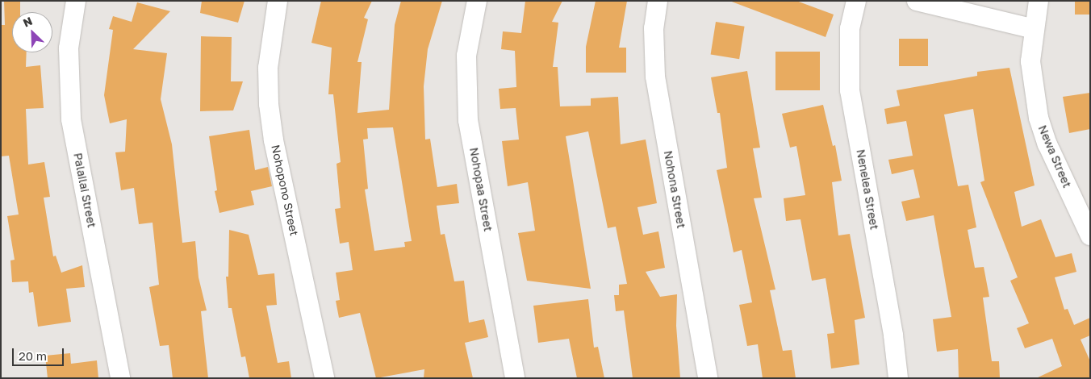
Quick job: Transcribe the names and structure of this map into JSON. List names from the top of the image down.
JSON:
{
  "streets": {
    "street": [
      "Newa Street",
      "Nohopaa Street",
      "Nohona Street",
      "Nenelea Street",
      "Palailai Street",
      "Nohopono Street"
    ]
  },
  "scale_bar": "20 m",
  "north": "top left"
}
